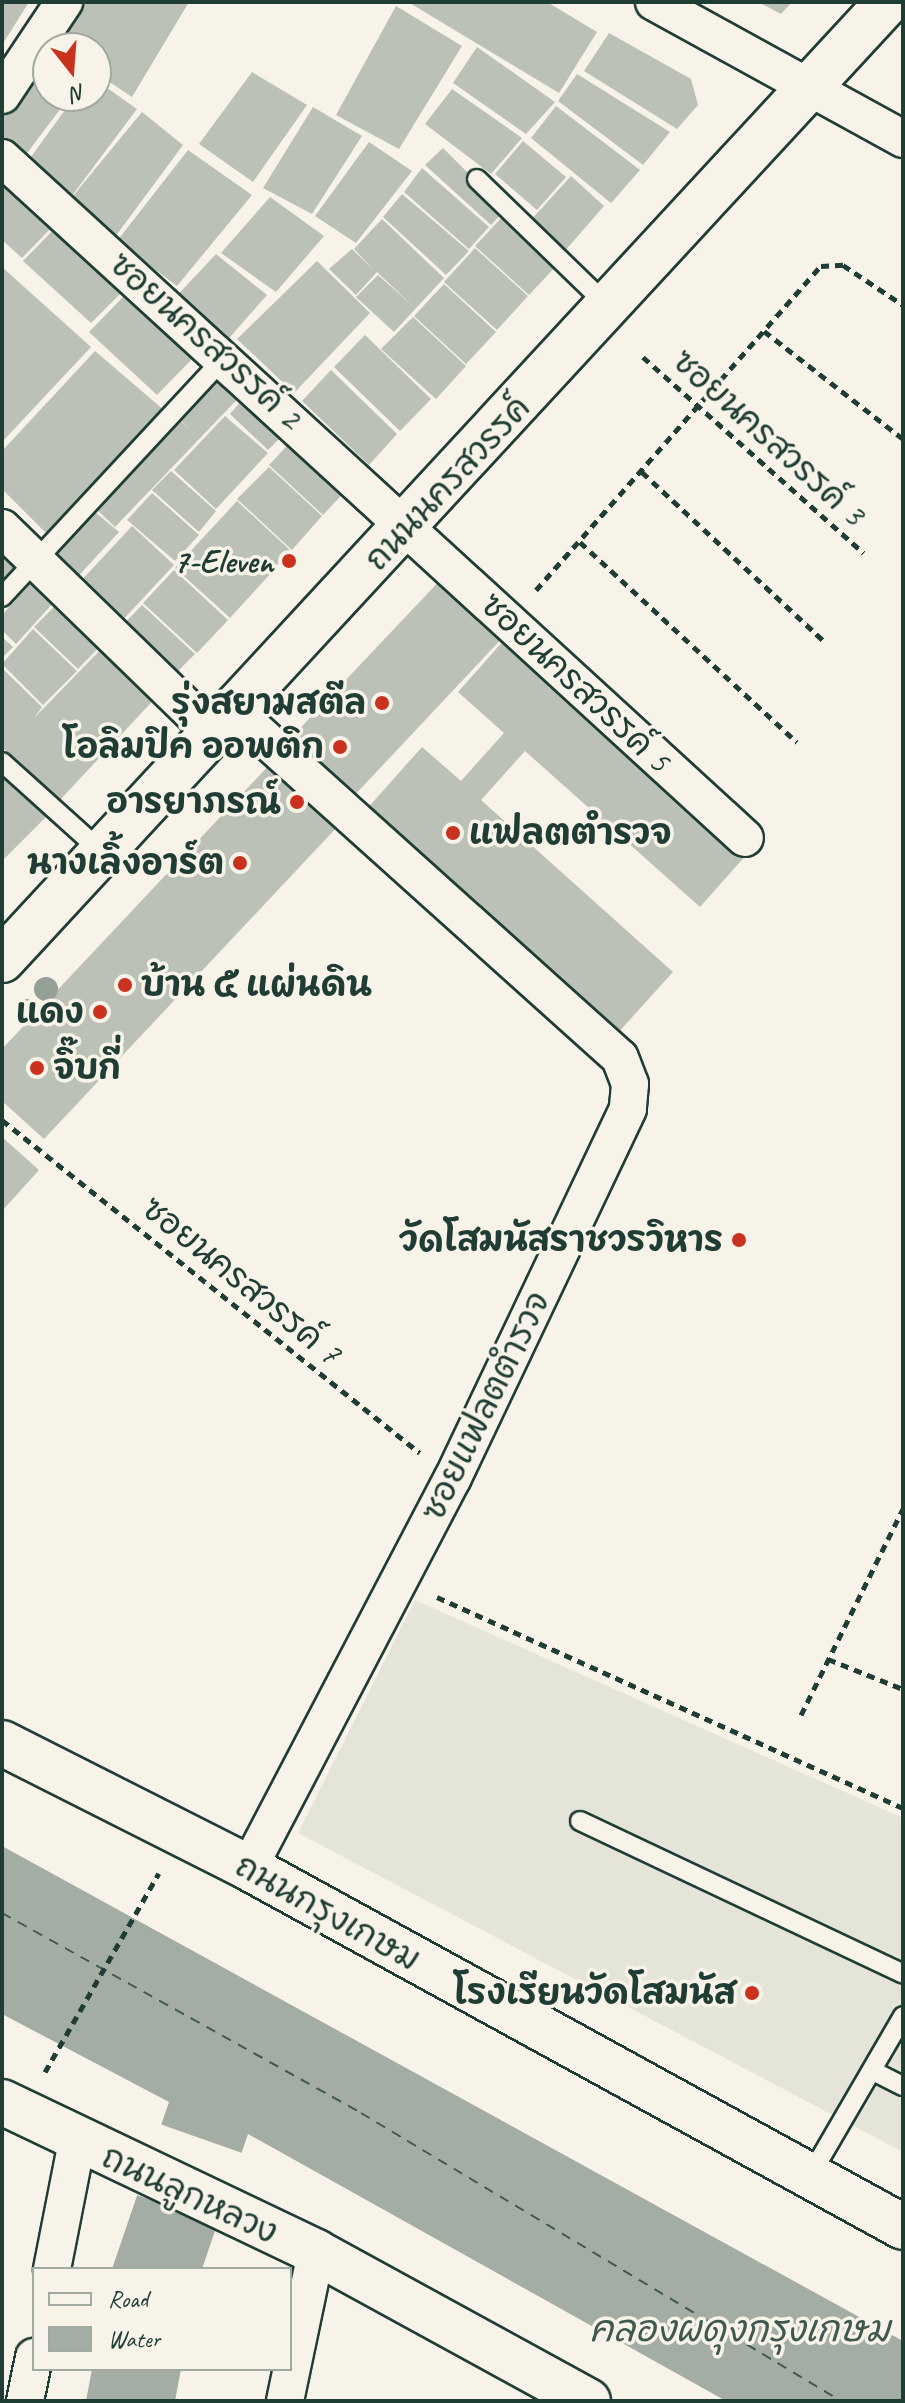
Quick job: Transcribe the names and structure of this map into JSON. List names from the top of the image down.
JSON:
{
  "streets": {
    "main road": ["ถนนนครสวรรค์", "ถนนกรุงเกษม", "ถนนลูกหลวง"],
    "street": ["ซอยนครสวรรค์ 2", "ซอยนครสวรรค์ 5", "ซอยแฟลตตำรวจ"],
    "path": ["ซอยนครสวรรค์ 3", "ซอยนครสวรรค์ 7"]
  },
  "crossings": [
    ["ซอยนครสวรรค์ 2", "ถนนนครสวรรค์"],
    ["ซอยนครสวรรค์ 2", "ซอยนครสวรรค์ 5"],
    ["ถนนนครสวรรค์", "ซอยนครสวรรค์ 5"],
    ["ถนนนครสวรรค์", "ซอยแฟลตตำรวจ"],
    ["ซอยนครสวรรค์ 7", "ซอยแฟลตตำรวจ"],
    ["ซอยแฟลตตำรวจ", "ถนนกรุงเกษม"]
  ],
  "water": ["คลองผดุงกรุงเกษม"],
  "places": [
    "7-Eleven",
    "รุ่งสยามสตีล",
    "โอลิมปิค ออพติก",
    "อารยาภรณ์",
    "แฟลตตำรวจ",
    "นางเลิ้งอาร์ต",
    "บ้าน ๕ แผ่นดิน",
    "แดง",
    "จิ๊บกี่",
    "วัดโสมนัสราชวรวิหาร",
    "โรงเรียนวัดโสมนัส"
  ],
  "legend": ["Road", "Water"],
  "north": "bottom"
}
